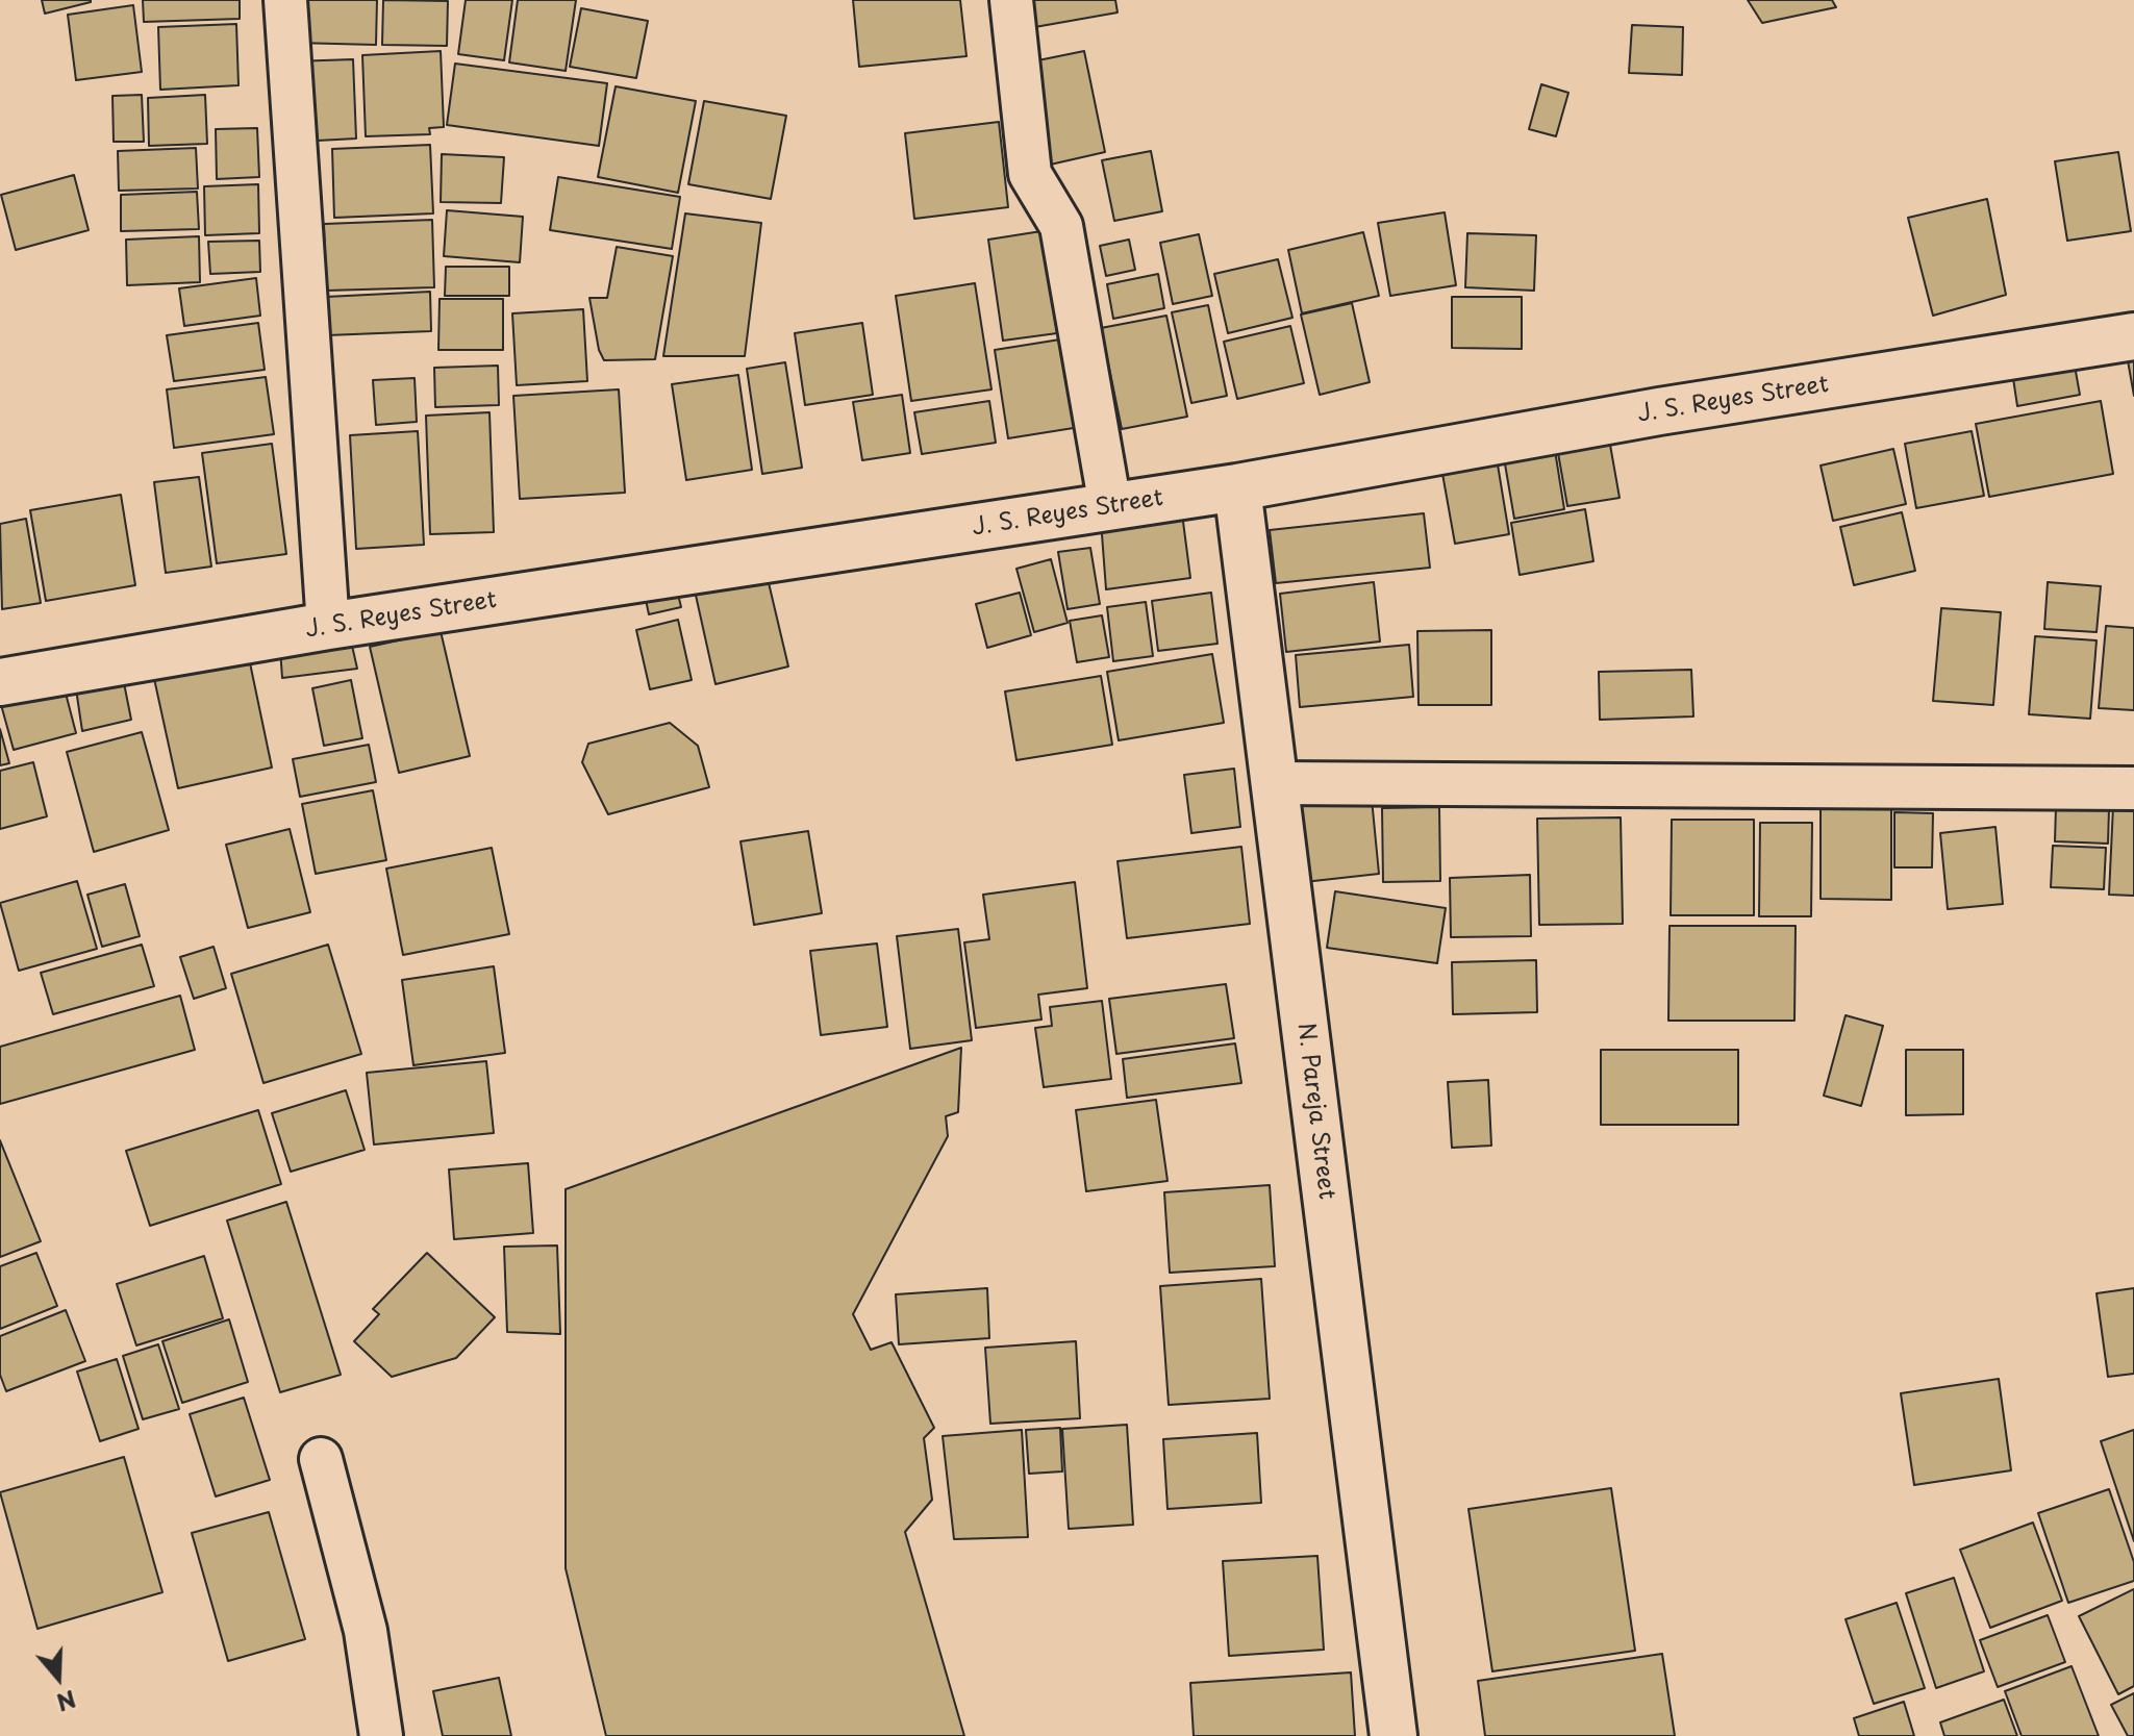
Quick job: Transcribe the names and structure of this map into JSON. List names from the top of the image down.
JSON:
{
  "streets": {
    "street": ["J. S. Reyes Street", "N. Pareja Street"]
  },
  "crossings": [
    ["J. S. Reyes Street", "N. Pareja Street"]
  ],
  "north": "bottom"
}
